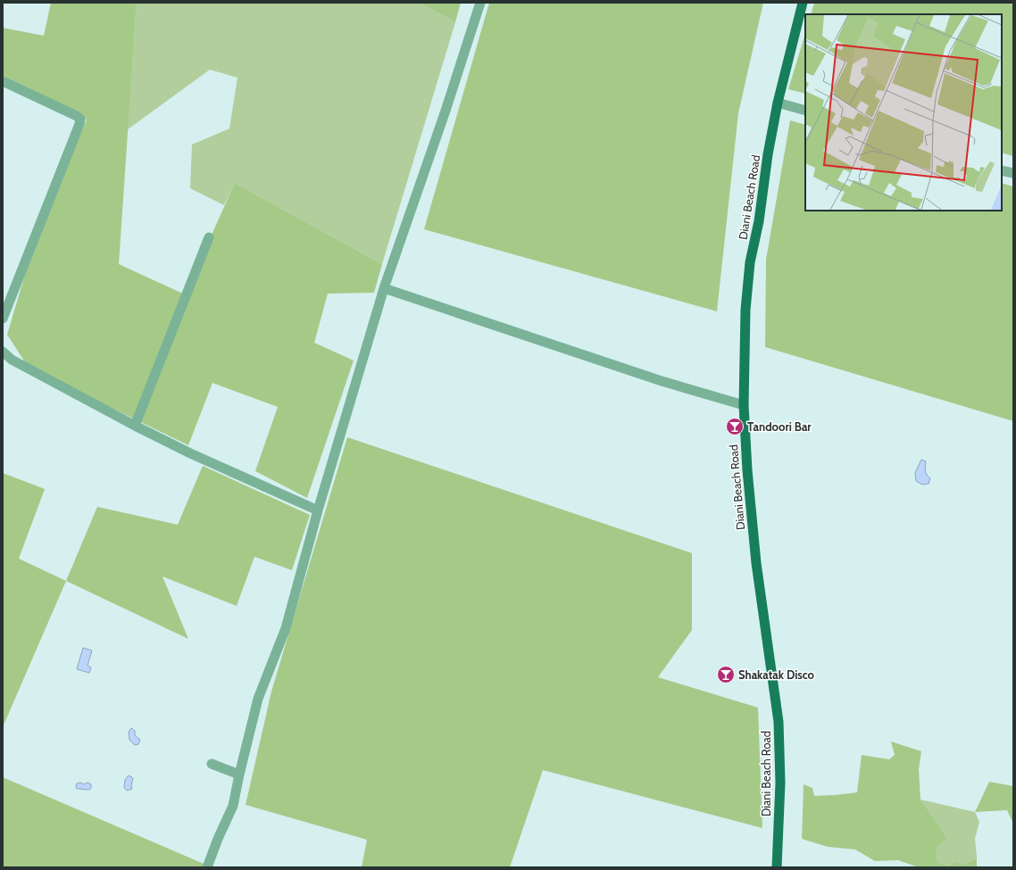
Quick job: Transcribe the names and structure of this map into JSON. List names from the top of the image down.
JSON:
{
  "streets": {
    "main road": ["Diani Beach Road"]
  },
  "places": {
    "bar": ["Tandoori Bar", "Shakatak Disco"]
  }
}
